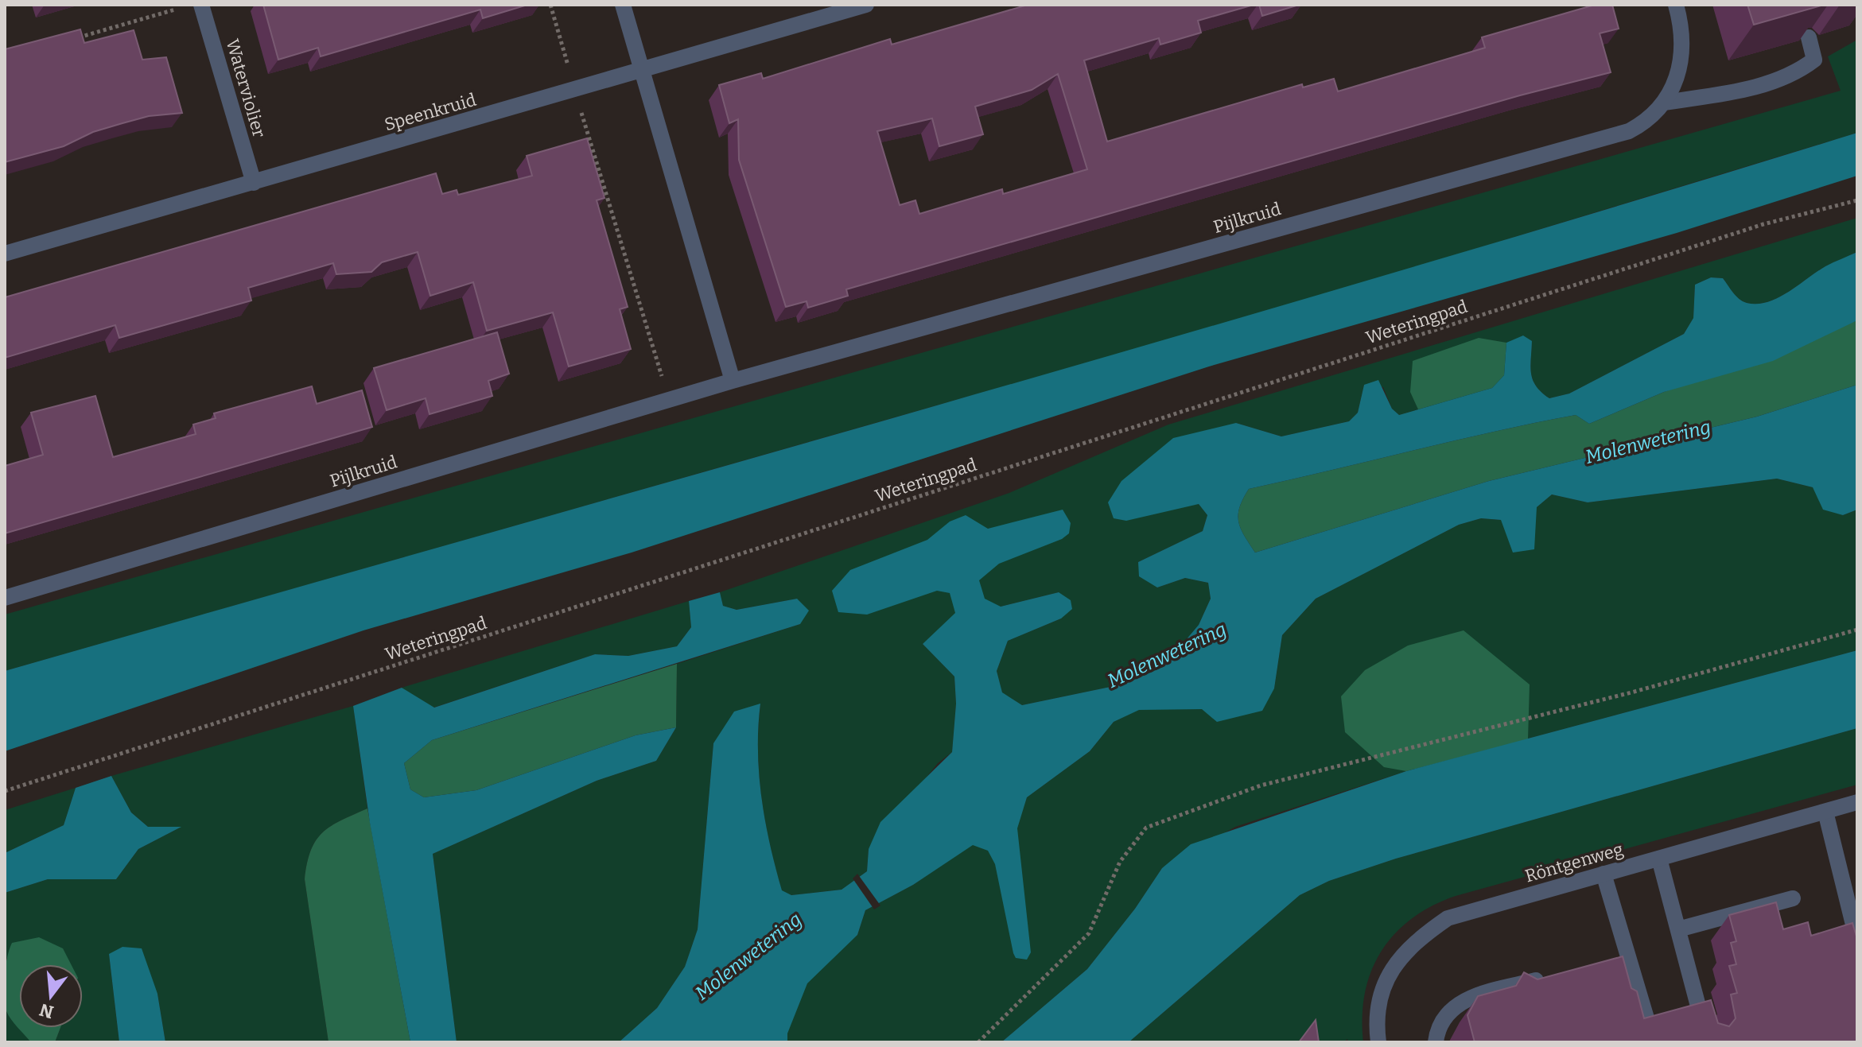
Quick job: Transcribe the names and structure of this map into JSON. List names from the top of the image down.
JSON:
{
  "streets": {
    "street": [
      "Waterviolier",
      "Speenkruid",
      "Pijlkruid",
      "Röntgenweg"
    ],
    "path": ["Weteringpad"]
  },
  "crossings": [
    ["Waterviolier", "Speenkruid"]
  ],
  "water": ["Molenwetering"],
  "north": "bottom"
}
